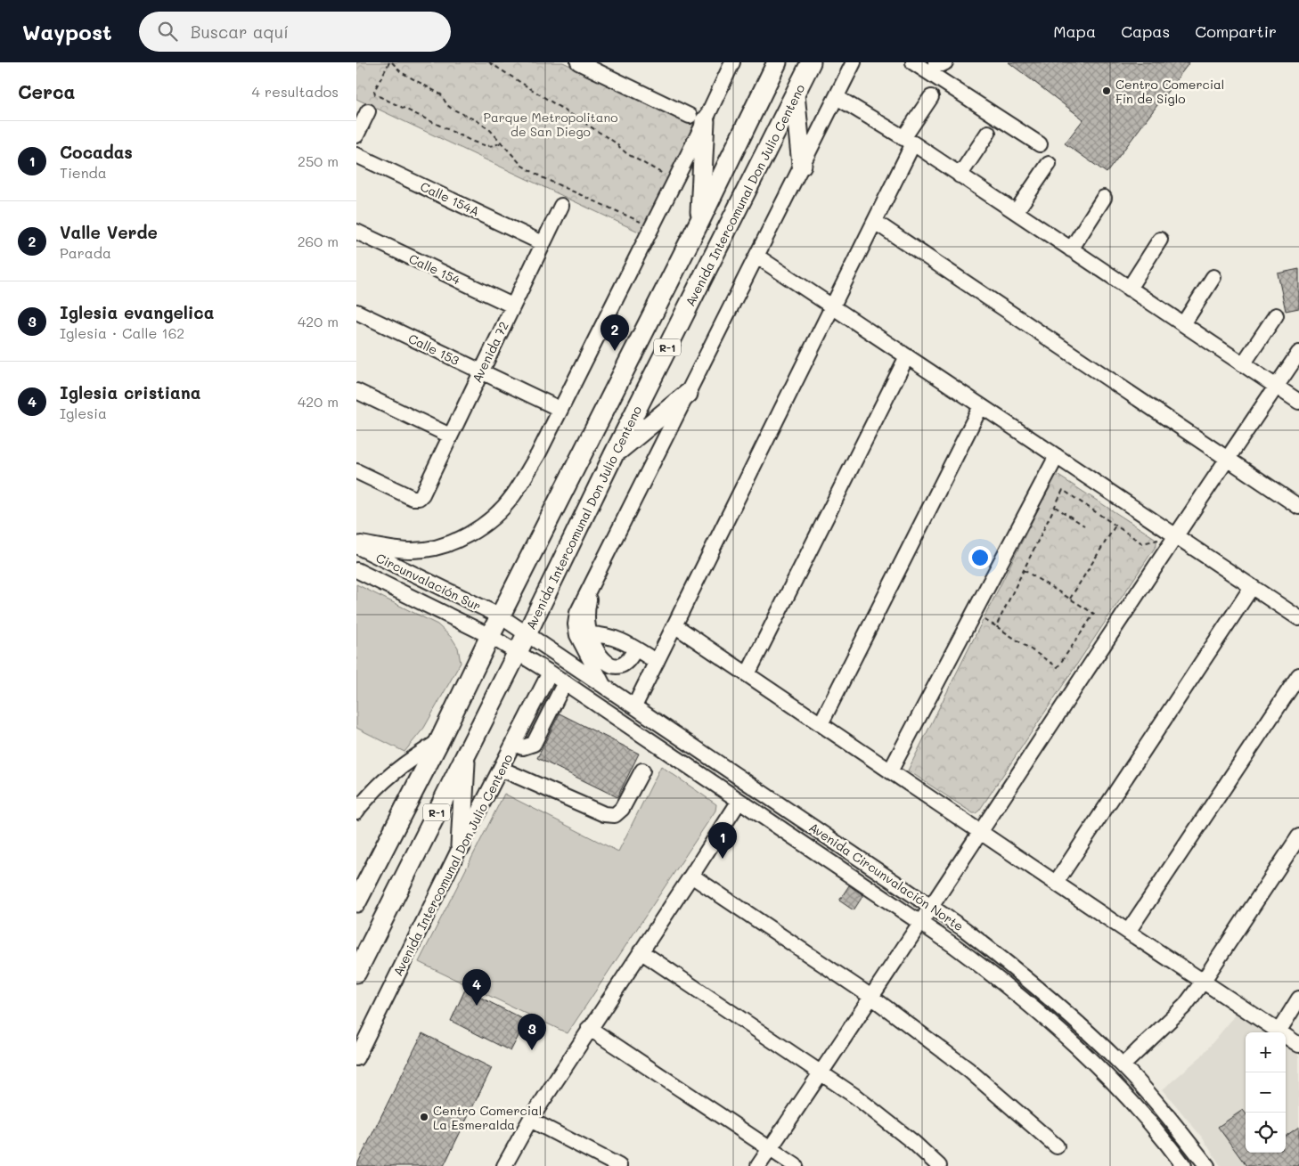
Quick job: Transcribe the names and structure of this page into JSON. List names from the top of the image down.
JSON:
{
  "streets": {
    "main road": ["Avenida Intercomunal Don Julio Centeno", "R-1"],
    "street": [
      "Calle 154A",
      "Calle 154",
      "Calle 153",
      "Avenida 72",
      "Circunvalación Sur",
      "Avenida Circunvalación Norte"
    ]
  },
  "crossings": [
    ["Avenida Intercomunal Don Julio Centeno", "Circunvalación Sur"],
    ["Avenida Intercomunal Don Julio Centeno", "Avenida Circunvalación Norte"],
    ["Calle 154A", "Avenida 72"],
    ["Calle 154", "Avenida 72"],
    ["R-1", "Circunvalación Sur"],
    ["Calle 153", "Avenida 72"],
    ["Circunvalación Sur", "Avenida Circunvalación Norte"]
  ],
  "parks": ["Parque Metropolitano de San Diego"],
  "places": ["Centro Comercial Fin de Siglo", "Centro Comercial La Esmeralda"],
  "page": {
    "header": "Waypost",
    "search": "Buscar aquí",
    "nav": ["Mapa", "Capas", "Compartir"],
    "heading": ["Cerca", "4 resultados"],
    "list": [
      {
        "mark": "1",
        "name": "Cocadas",
        "note": "Tienda",
        "value": "250 m"
      },
      {
        "mark": "2",
        "name": "Valle Verde",
        "note": "Parada",
        "value": "260 m"
      },
      {
        "mark": "3",
        "name": "Iglesia evangelica",
        "note": "Iglesia · Calle 162",
        "value": "420 m"
      },
      {
        "mark": "4",
        "name": "Iglesia cristiana",
        "note": "Iglesia",
        "value": "420 m"
      }
    ],
    "pins": [
      "2",
      "1",
      "4",
      "3"
    ],
    "map_buttons": ["+", "−"]
  }
}
